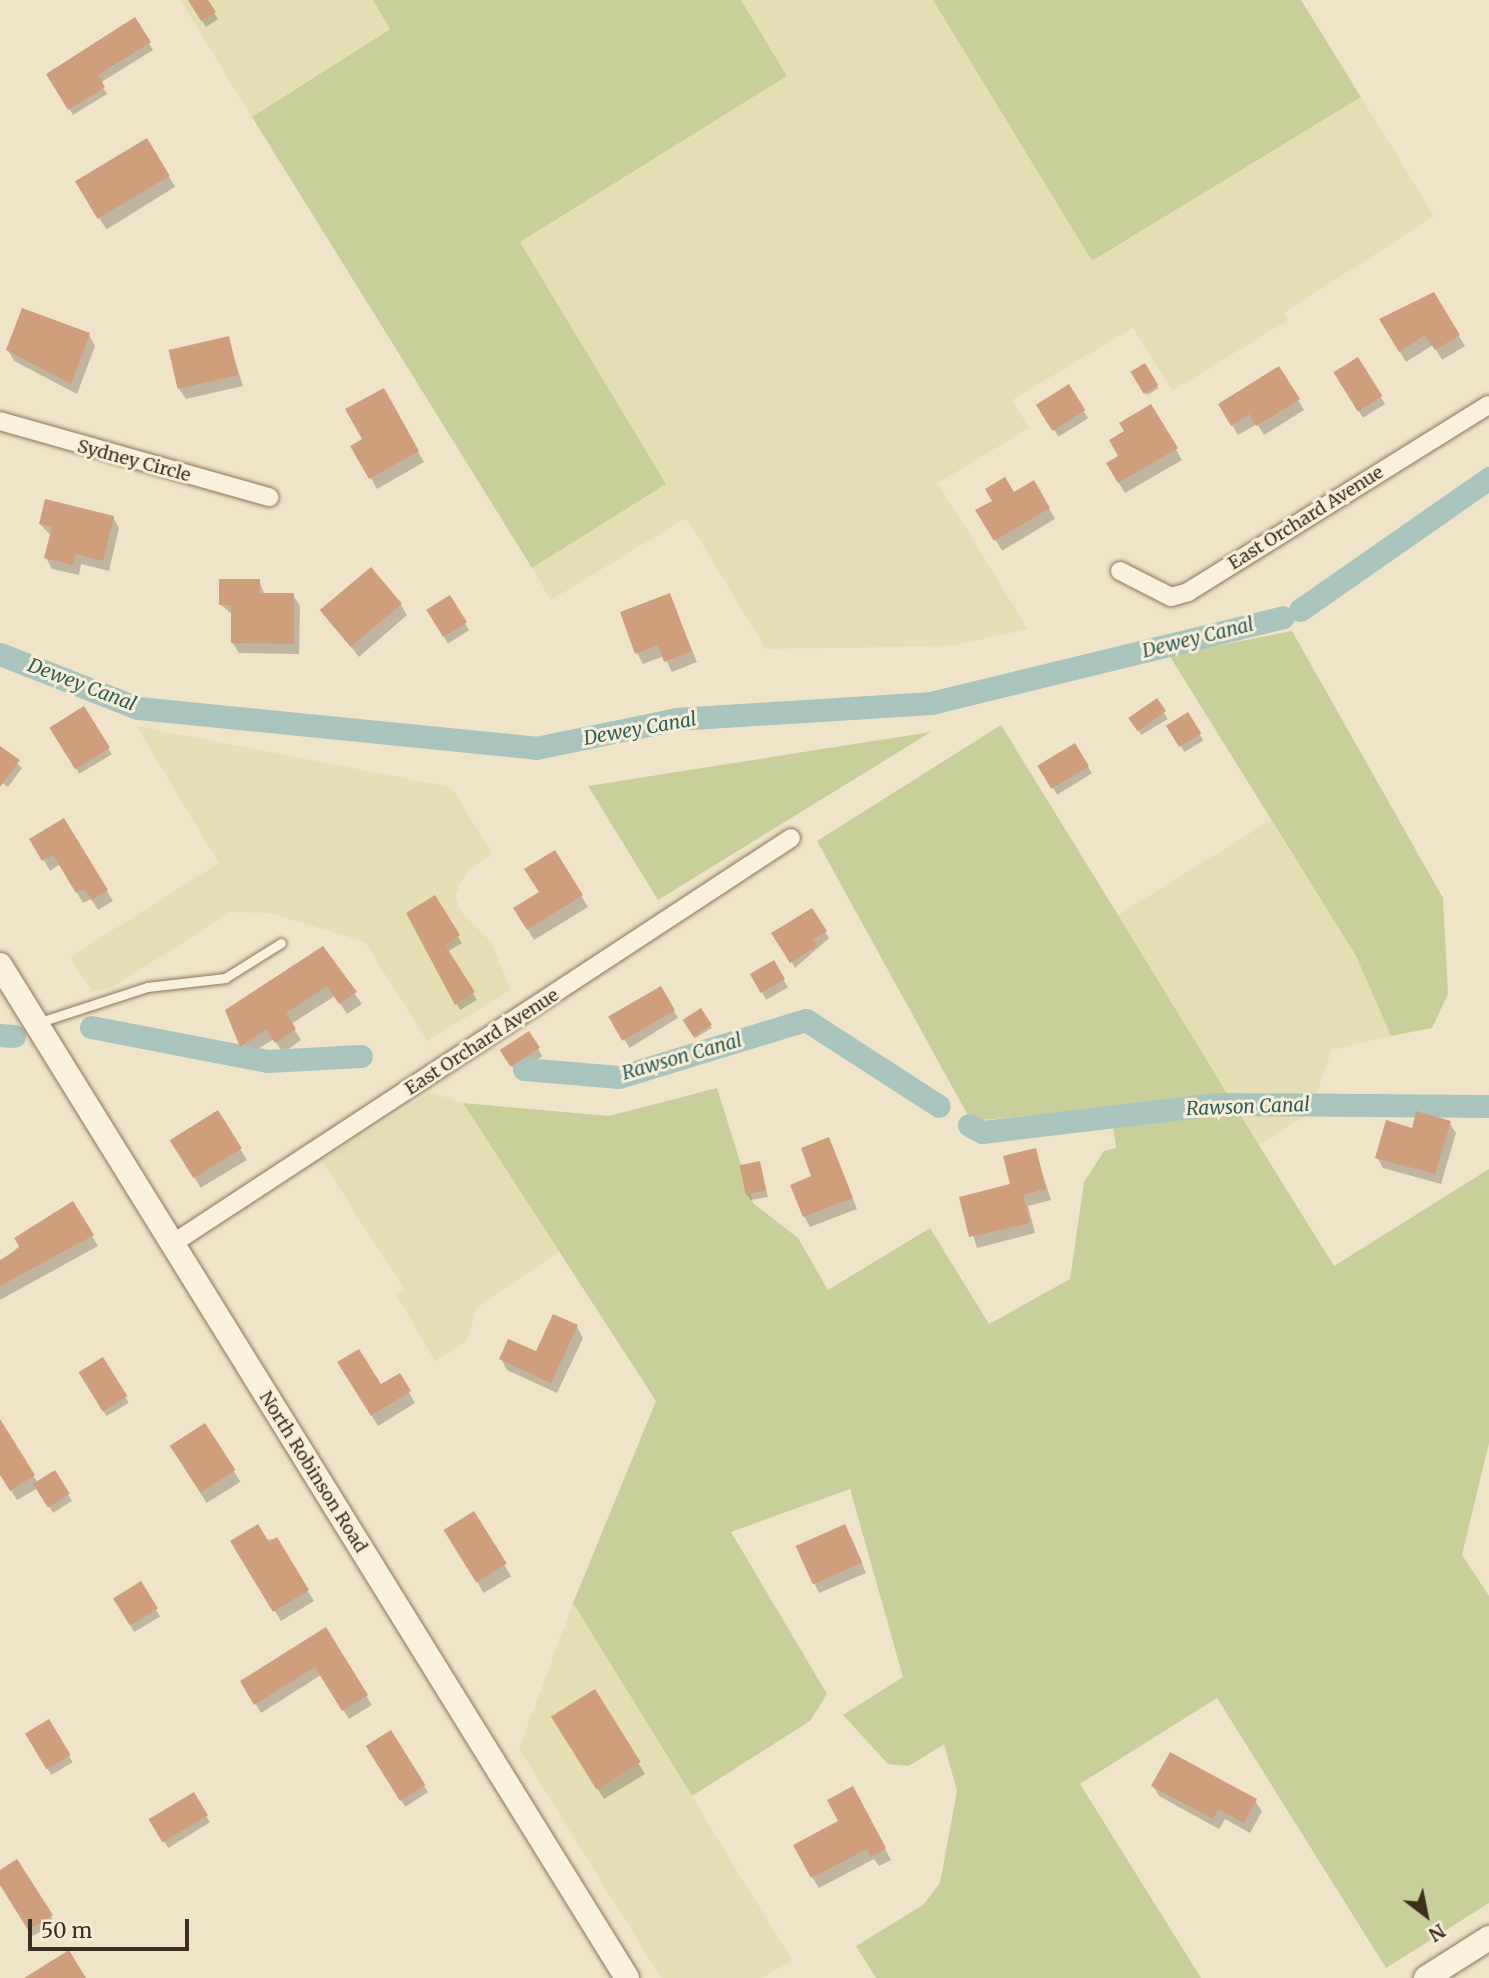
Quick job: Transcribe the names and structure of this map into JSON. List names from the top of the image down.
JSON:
{
  "streets": {
    "street": ["Sydney Circle", "East Orchard Avenue", "North Robinson Road"]
  },
  "crossings": [
    ["East Orchard Avenue", "North Robinson Road"]
  ],
  "water": ["Dewey Canal", "Rawson Canal"],
  "scale_bar": "50 m",
  "north": "bottom right"
}
